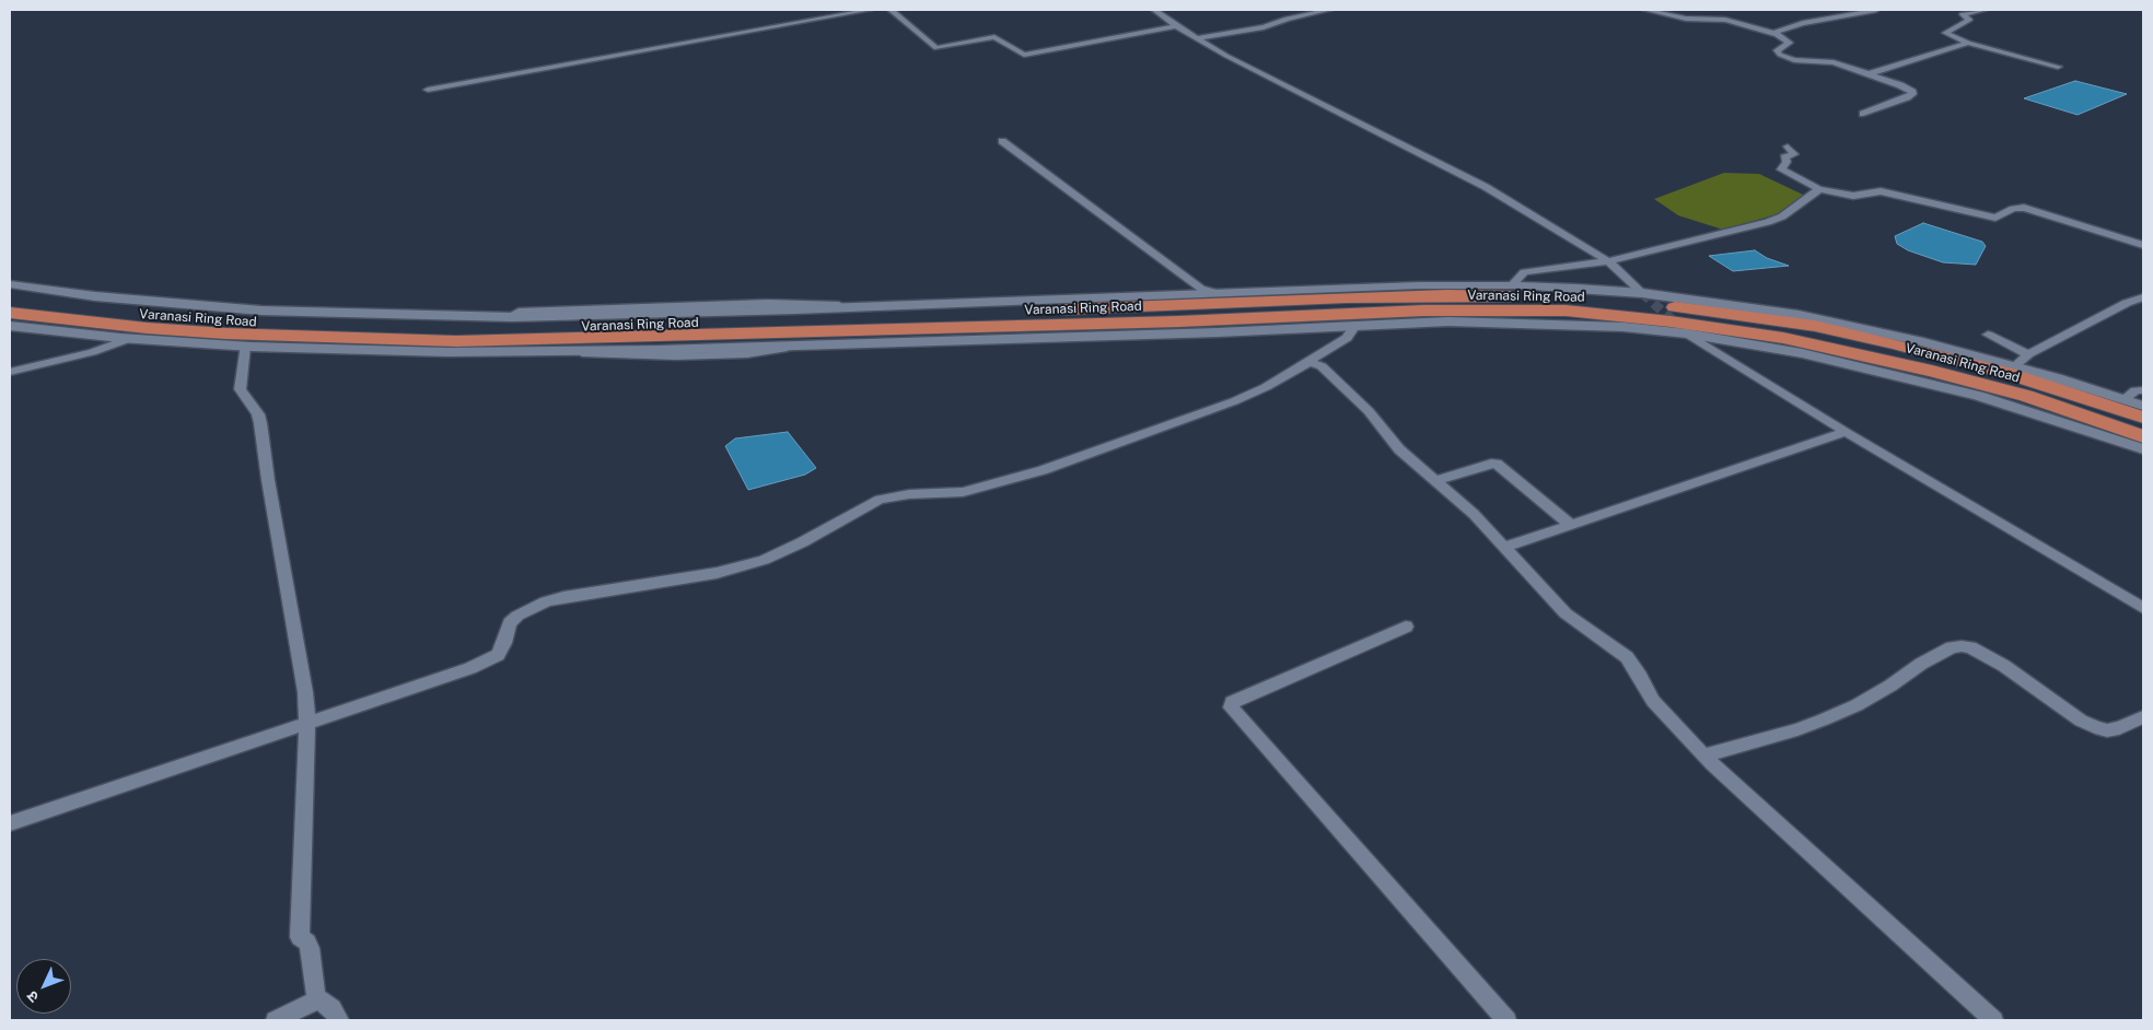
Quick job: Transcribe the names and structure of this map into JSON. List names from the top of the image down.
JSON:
{
  "streets": {
    "highway": ["Varanasi Ring Road"]
  },
  "north": "bottom left"
}
